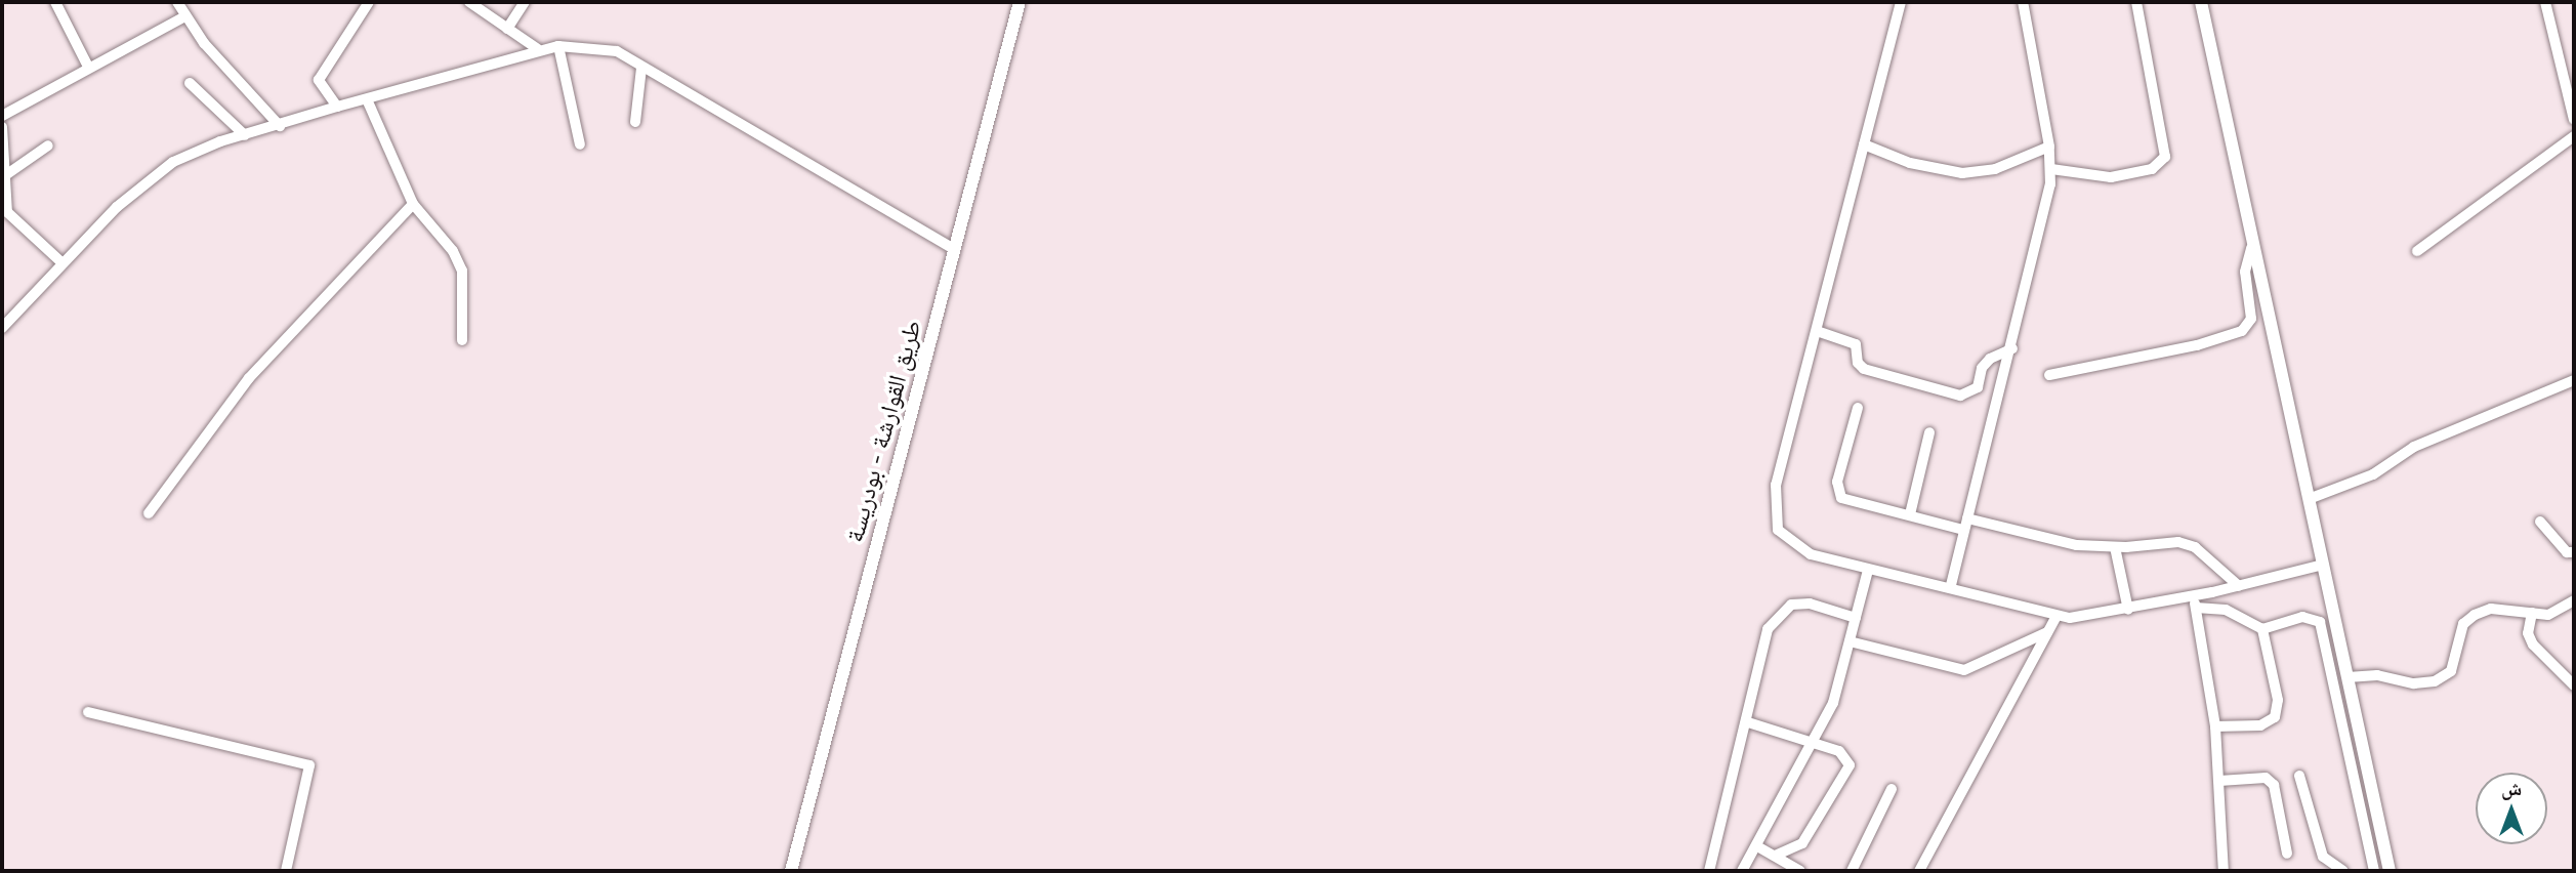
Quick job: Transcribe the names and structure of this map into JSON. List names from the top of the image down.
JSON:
{
  "streets": {
    "main road": ["طريق القوارشة - بودريسة"]
  },
  "north": "top"
}
